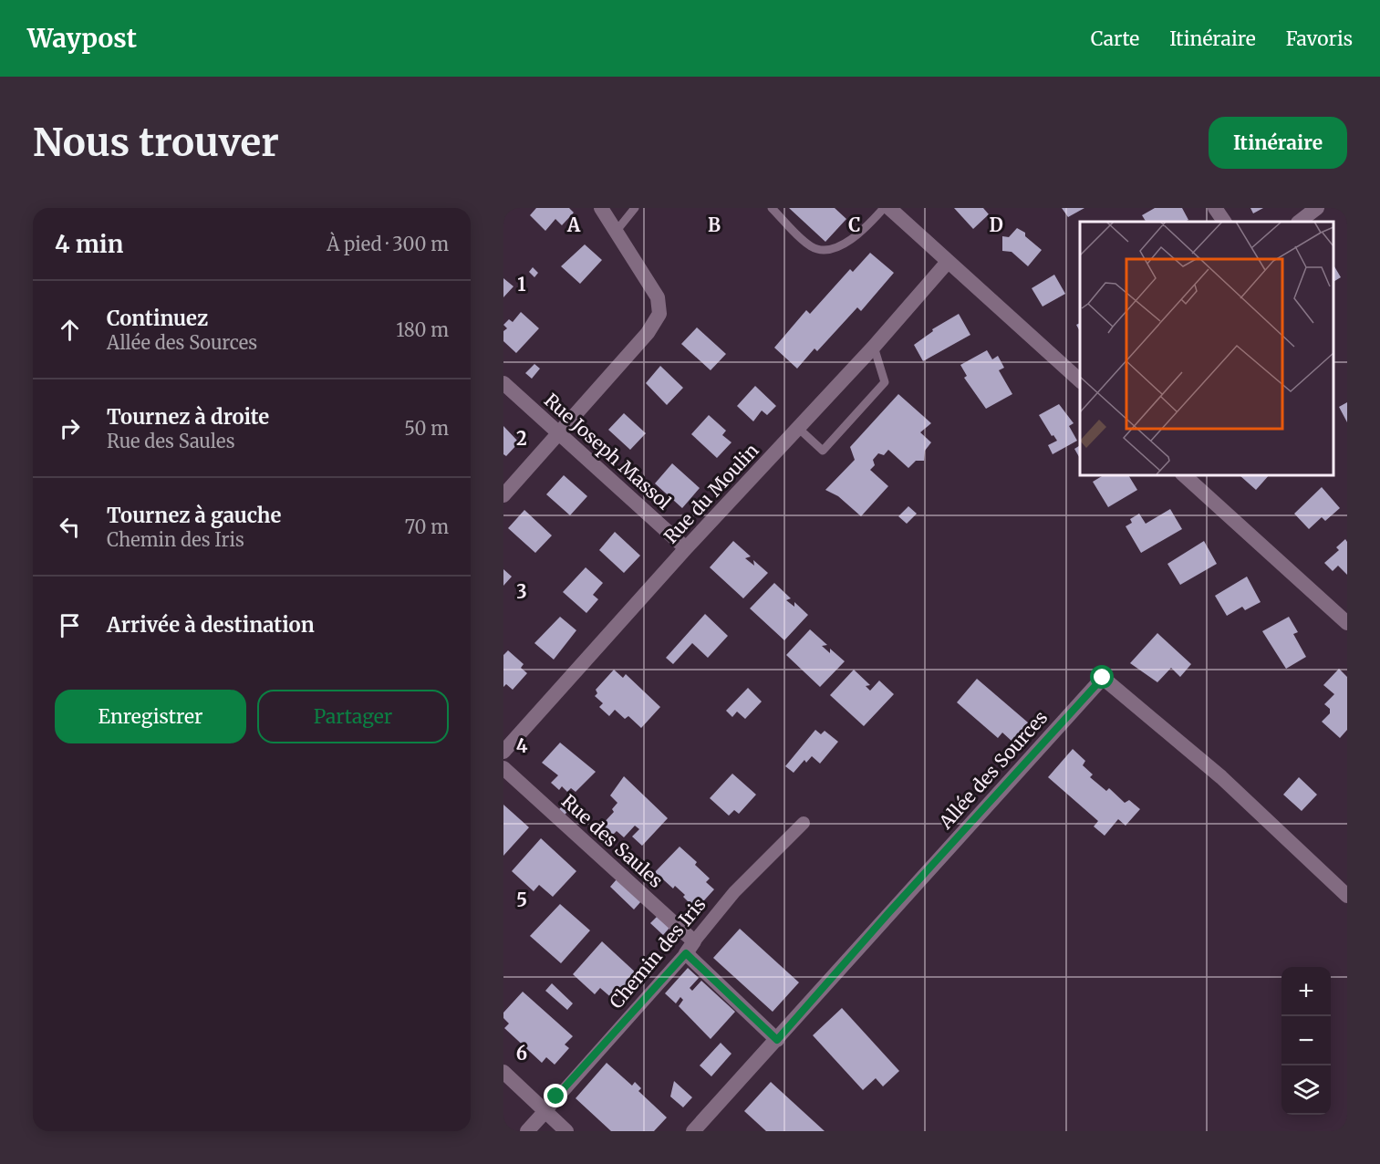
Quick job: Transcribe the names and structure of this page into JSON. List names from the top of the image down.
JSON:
{
  "streets": {
    "street": [
      "Rue Joseph Massol",
      "Rue du Moulin",
      "Allée des Sources",
      "Rue des Saules",
      "Chemin des Iris"
    ]
  },
  "crossings": [
    ["Rue Joseph Massol", "Rue du Moulin"],
    ["Allée des Sources", "Rue des Saules"],
    ["Rue des Saules", "Chemin des Iris"]
  ],
  "page": {
    "header": "Waypost",
    "nav": ["Carte", "Itinéraire", "Favoris"],
    "buttons": [
      "Itinéraire",
      ["Enregistrer", "Partager"]
    ],
    "title": "Nous trouver",
    "heading": ["4 min", "À pied · 300 m"],
    "list": [
      ["Continuez", "Allée des Sources", "180 m"],
      ["Tournez à droite", "Rue des Saules", "50 m"],
      ["Tournez à gauche", "Chemin des Iris", "70 m"],
      "Arrivée à destination"
    ],
    "map_buttons": ["+", "−"]
  },
  "grid": {
    "columns": [
      "A",
      "B",
      "C",
      "D"
    ],
    "rows": [
      "1",
      "2",
      "3",
      "4",
      "5",
      "6"
    ]
  }
}
